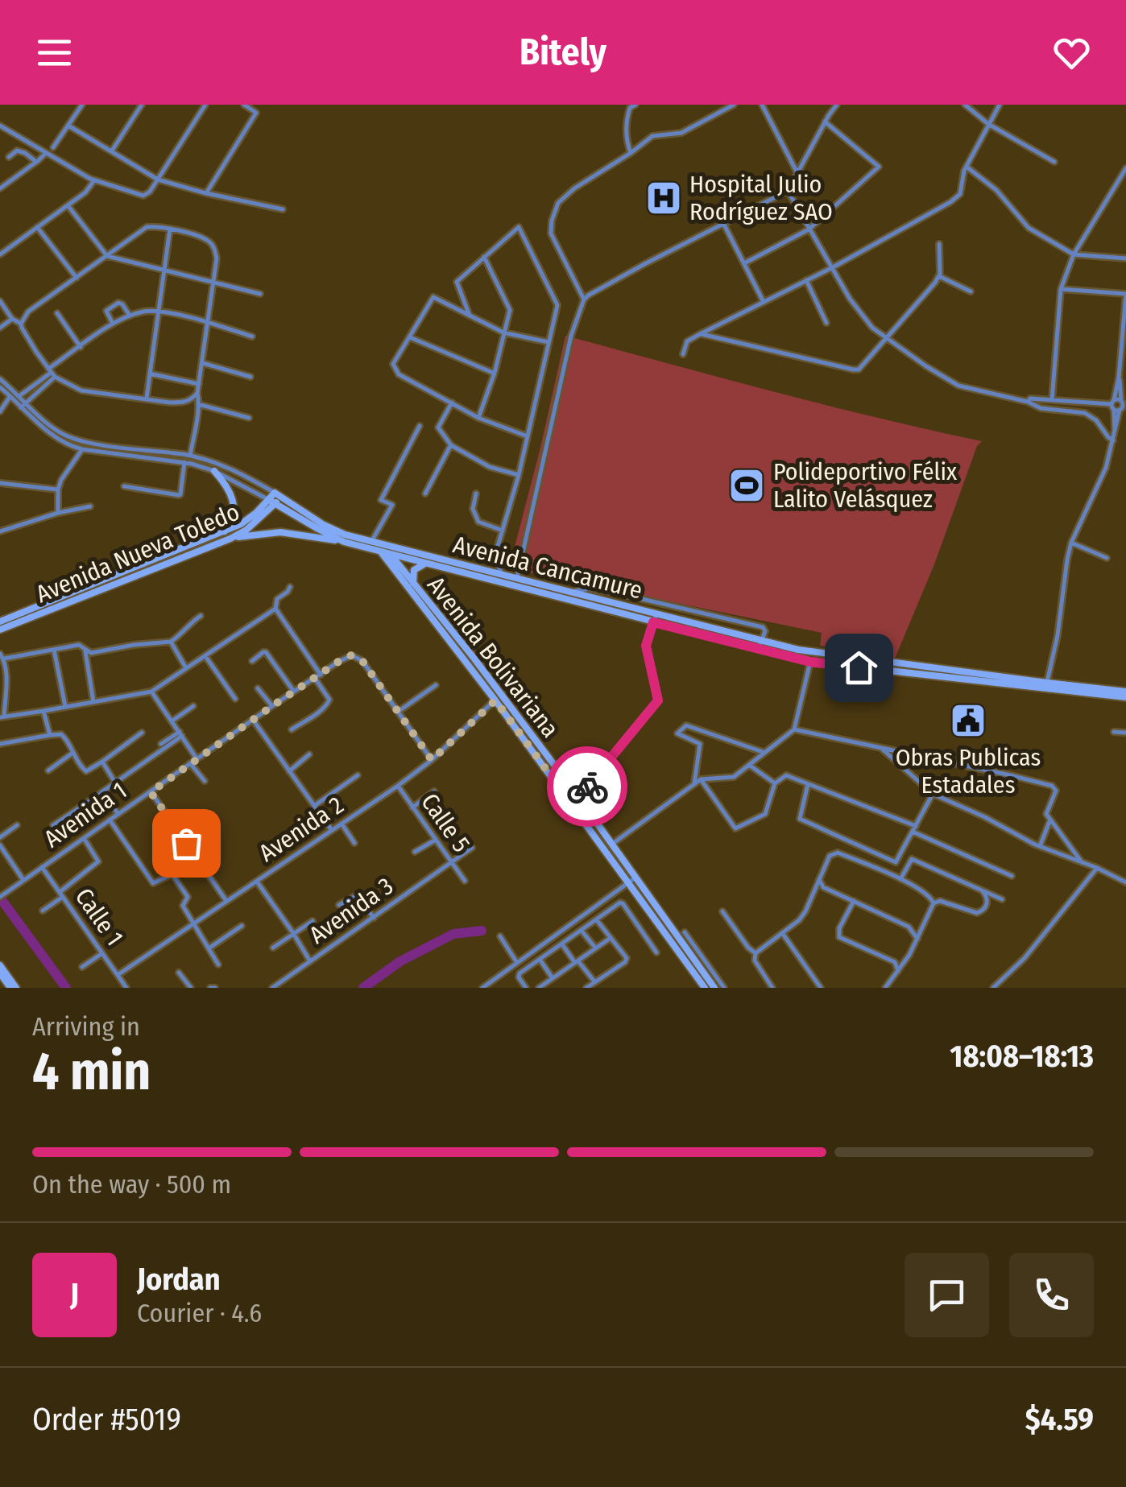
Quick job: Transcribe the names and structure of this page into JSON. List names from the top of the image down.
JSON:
{
  "streets": {
    "main road": ["Avenida Nueva Toledo", "Avenida Cancamure", "Avenida Bolivariana"],
    "street": [
      "Avenida 1",
      "Calle 5",
      "Avenida 2",
      "Avenida 3",
      "Calle 1"
    ]
  },
  "crossings": [
    ["Avenida Nueva Toledo", "Avenida Cancamure"],
    ["Avenida Cancamure", "Avenida Bolivariana"],
    ["Avenida Bolivariana", "Avenida 2"],
    ["Avenida 1", "Calle 1"],
    ["Calle 5", "Avenida 2"],
    ["Calle 5", "Avenida 3"],
    ["Avenida 2", "Calle 1"]
  ],
  "places": {
    "hospital": ["Hospital Julio Rodríguez SAO"],
    "sports": ["Polideportivo Félix Lalito Velásquez"],
    "public building": ["Obras Publicas Estadales"]
  },
  "page": {
    "header": "Bitely",
    "heading": ["4 min", "Arriving in", "18:08–18:13"],
    "panel": [
      "Jordan",
      "Courier · 4.6",
      "Order #5019",
      "$4.59"
    ],
    "bar": "On the way · 500 m",
    "round": "J"
  }
}
